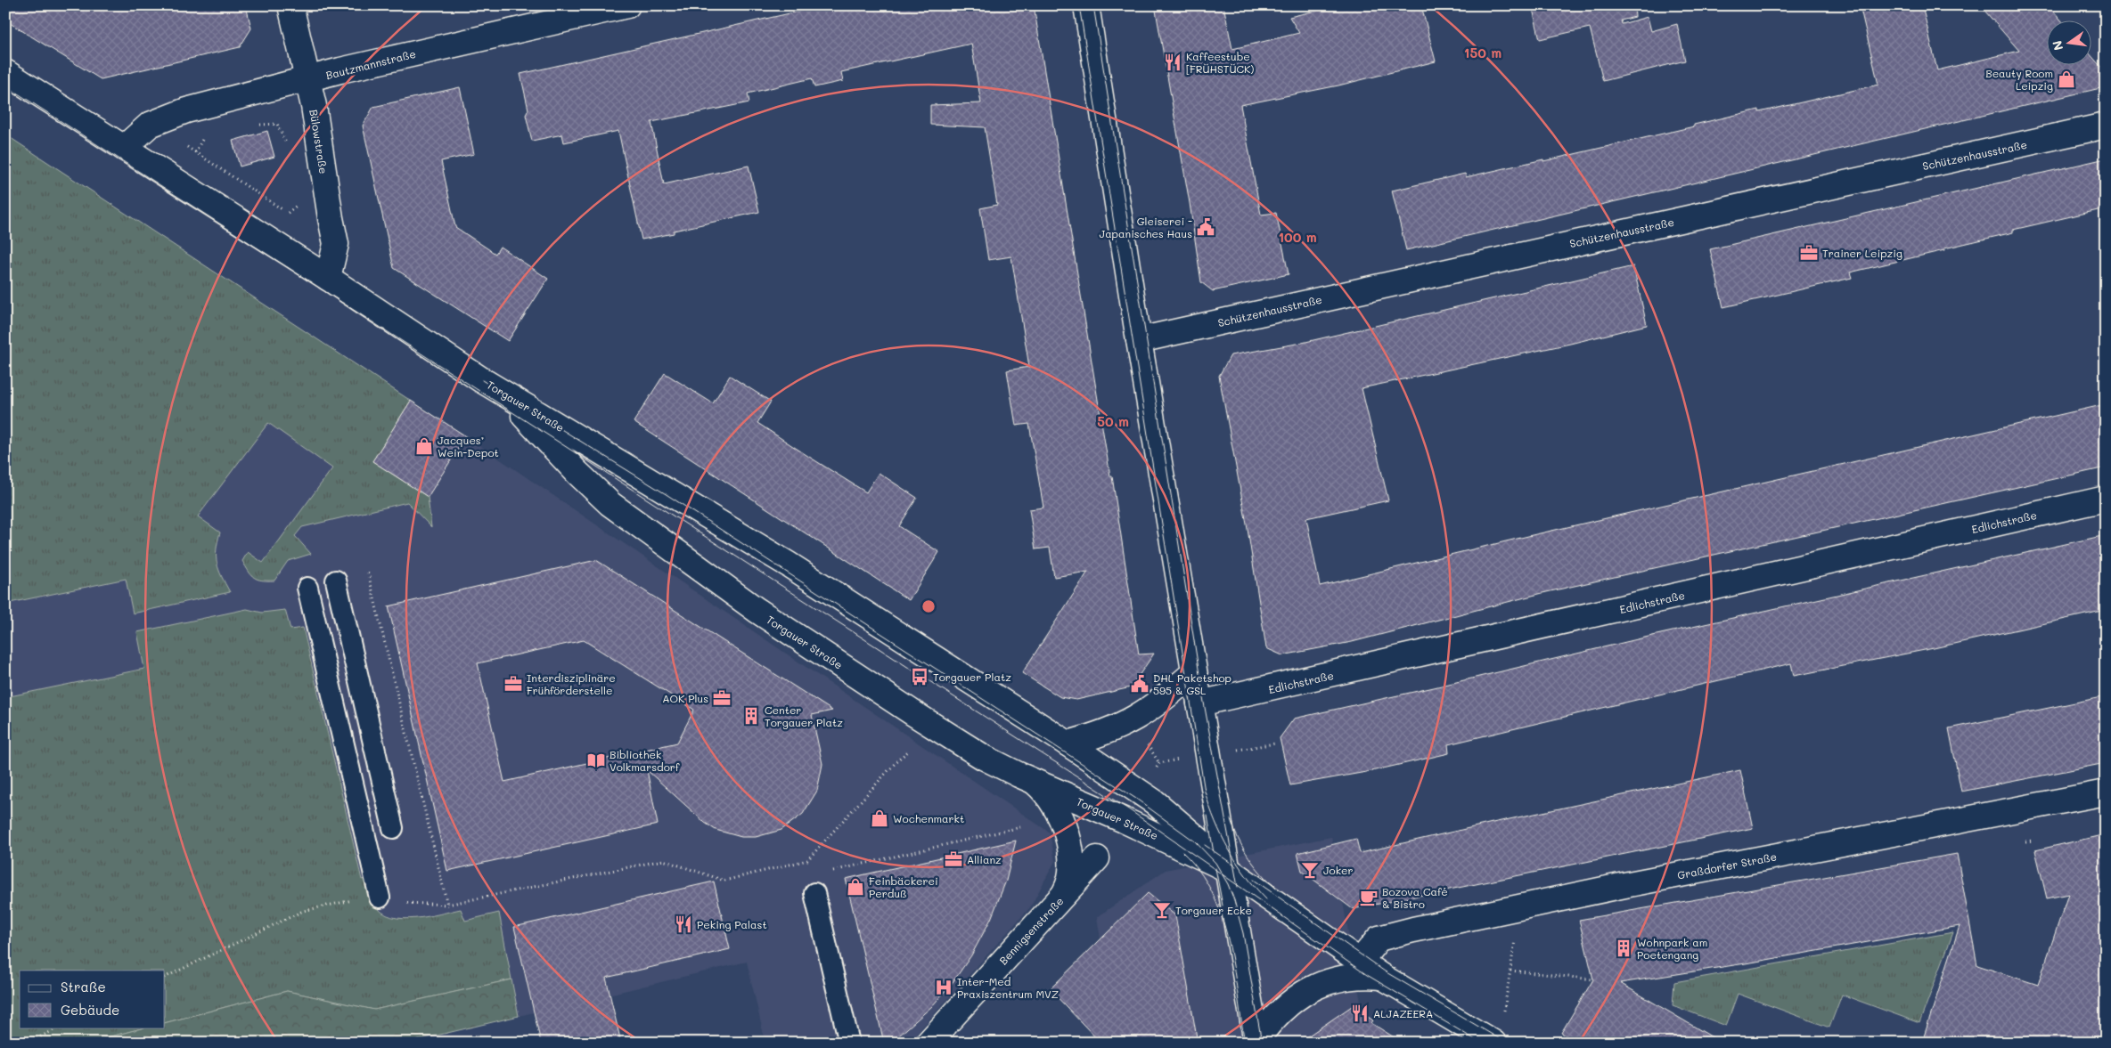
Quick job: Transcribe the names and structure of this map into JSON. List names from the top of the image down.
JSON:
{
  "streets": {
    "main road": [
      "Bautzmannstraße",
      "Bülowstraße",
      "Schützenhausstraße",
      "Torgauer Straße",
      "Edlichstraße",
      "Graßdorfer Straße",
      "Bennigsenstraße"
    ]
  },
  "crossings": [
    ["Bautzmannstraße", "Bülowstraße"],
    ["Torgauer Straße", "Graßdorfer Straße"]
  ],
  "places": {
    "restaurant": ["Kaffeestube [FRÜHSTÜCK)", "Peking Palast", "ALJAZEERA"],
    "shop": [
      "Beauty Room Leipzig",
      "Jacques’ Wein-Depot",
      "Wochenmarkt",
      "Feinbäckerei Perduß"
    ],
    "public building": ["Gleiserei - Japanisches Haus", "DHL Paketshop 595 & GSL"],
    "office": [
      "Trainer Leipzig",
      "Interdisziplinäre Frühförderstelle",
      "AOK Plus",
      "Allianz"
    ],
    "bus stop": ["Torgauer Platz"],
    "building": ["Center Torgauer Platz", "Wohnpark am Poetengang"],
    "library": ["Bibliothek Volkmarsdorf"],
    "bar": ["Joker", "Torgauer Ecke"],
    "cafe": ["Bozova Café & Bistro"],
    "hospital": ["Inter-Med Praxiszentrum MVZ"]
  },
  "legend": ["Straße", "Gebäude"],
  "north": "left",
  "rings": ["150 m", "100 m", "50 m"]
}
